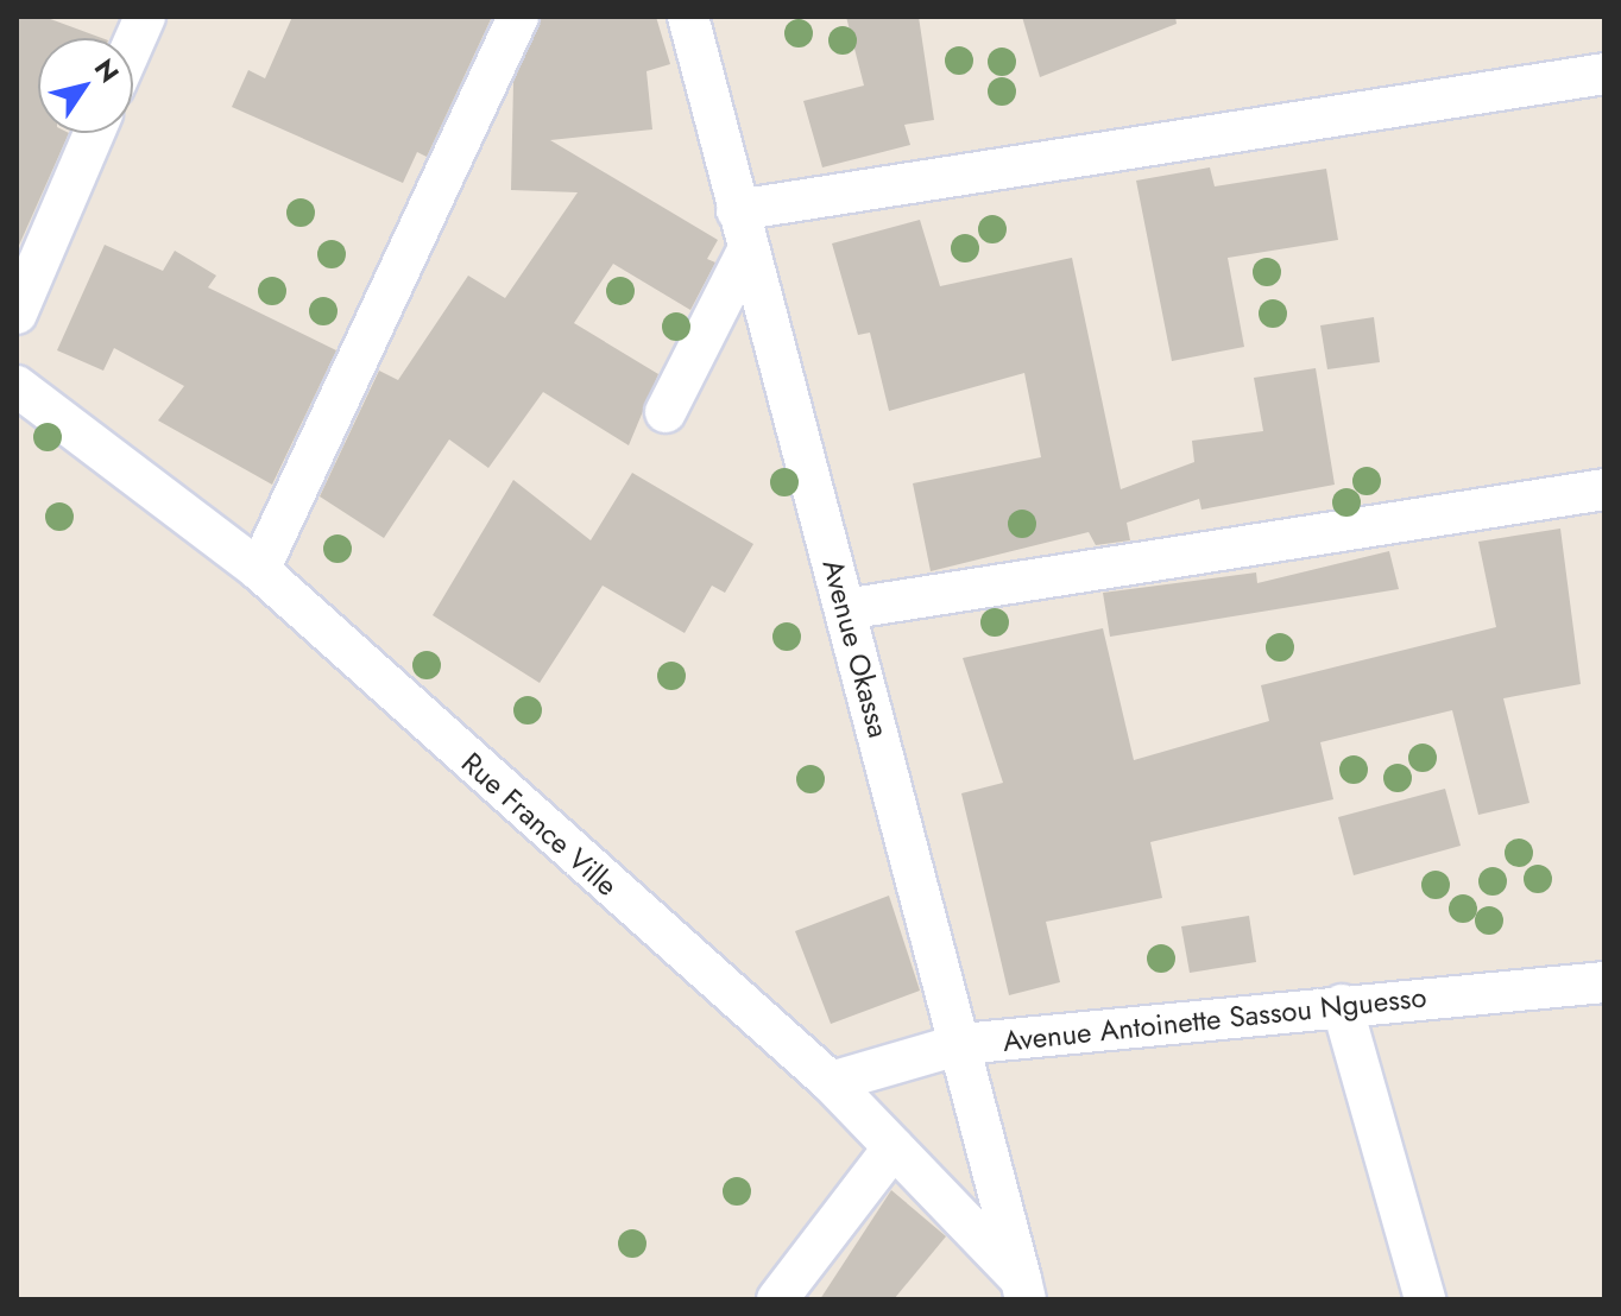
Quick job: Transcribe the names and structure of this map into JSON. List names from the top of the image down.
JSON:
{
  "streets": {
    "street": ["Avenue Okassa", "Rue France Ville", "Avenue Antoinette Sassou Nguesso"]
  },
  "crossings": [
    ["Avenue Okassa", "Rue France Ville"],
    ["Avenue Okassa", "Avenue Antoinette Sassou Nguesso"],
    ["Rue France Ville", "Avenue Antoinette Sassou Nguesso"]
  ],
  "north": "top right"
}
